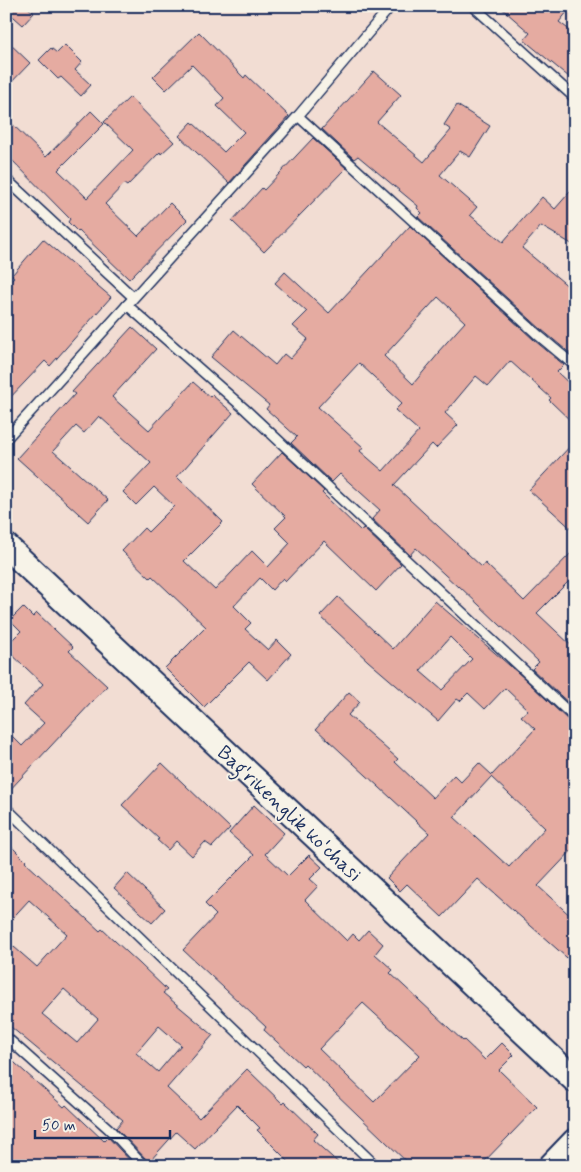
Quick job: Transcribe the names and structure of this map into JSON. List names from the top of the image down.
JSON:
{
  "streets": {
    "main road": ["Bag'rikenglik ko'chasi"]
  },
  "scale_bar": "50 m"
}
